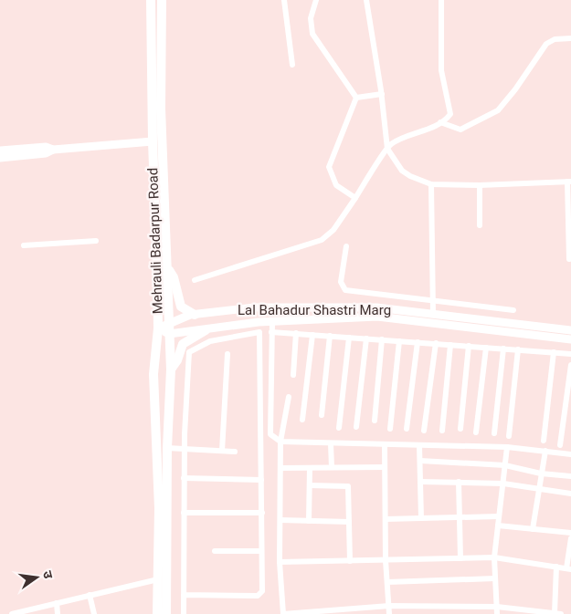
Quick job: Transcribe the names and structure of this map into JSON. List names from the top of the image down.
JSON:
{
  "streets": {
    "main road": ["Mehrauli Badarpur Road", "Lal Bahadur Shastri Marg"]
  },
  "crossings": [
    ["Mehrauli Badarpur Road", "Lal Bahadur Shastri Marg"]
  ],
  "north": "right"
}
